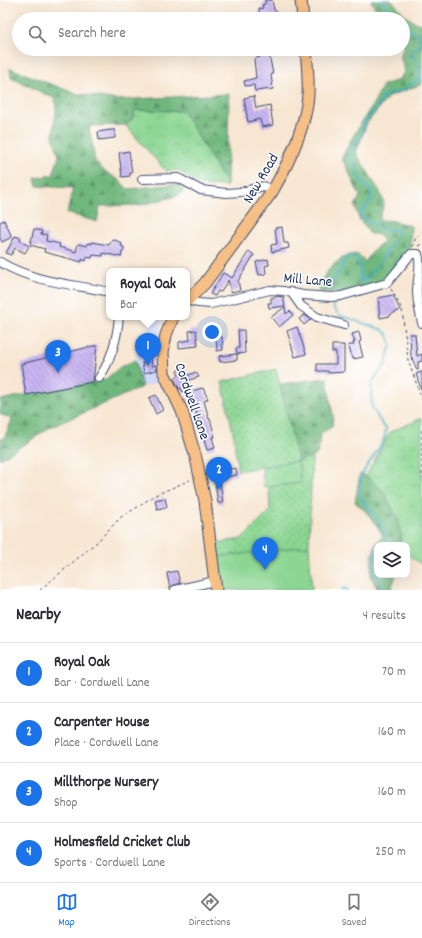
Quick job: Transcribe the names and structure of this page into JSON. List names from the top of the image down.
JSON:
{
  "streets": {
    "main road": ["New Road", "Cordwell Lane"],
    "street": ["Mill Lane"]
  },
  "page": {
    "search": "Search here",
    "popup": ["Royal Oak", "Bar"],
    "pins": [
      "1",
      "3",
      "2",
      "4"
    ],
    "heading": ["Nearby", "4 results"],
    "list": [
      {
        "mark": "1",
        "name": "Royal Oak",
        "note": "Bar · Cordwell Lane",
        "value": "70 m"
      },
      {
        "mark": "2",
        "name": "Carpenter House",
        "note": "Place · Cordwell Lane",
        "value": "160 m"
      },
      {
        "mark": "3",
        "name": "Millthorpe Nursery",
        "note": "Shop",
        "value": "160 m"
      },
      {
        "mark": "4",
        "name": "Holmesfield Cricket Club",
        "note": "Sports · Cordwell Lane",
        "value": "250 m"
      }
    ],
    "nav": ["Map", "Directions", "Saved"]
  }
}
